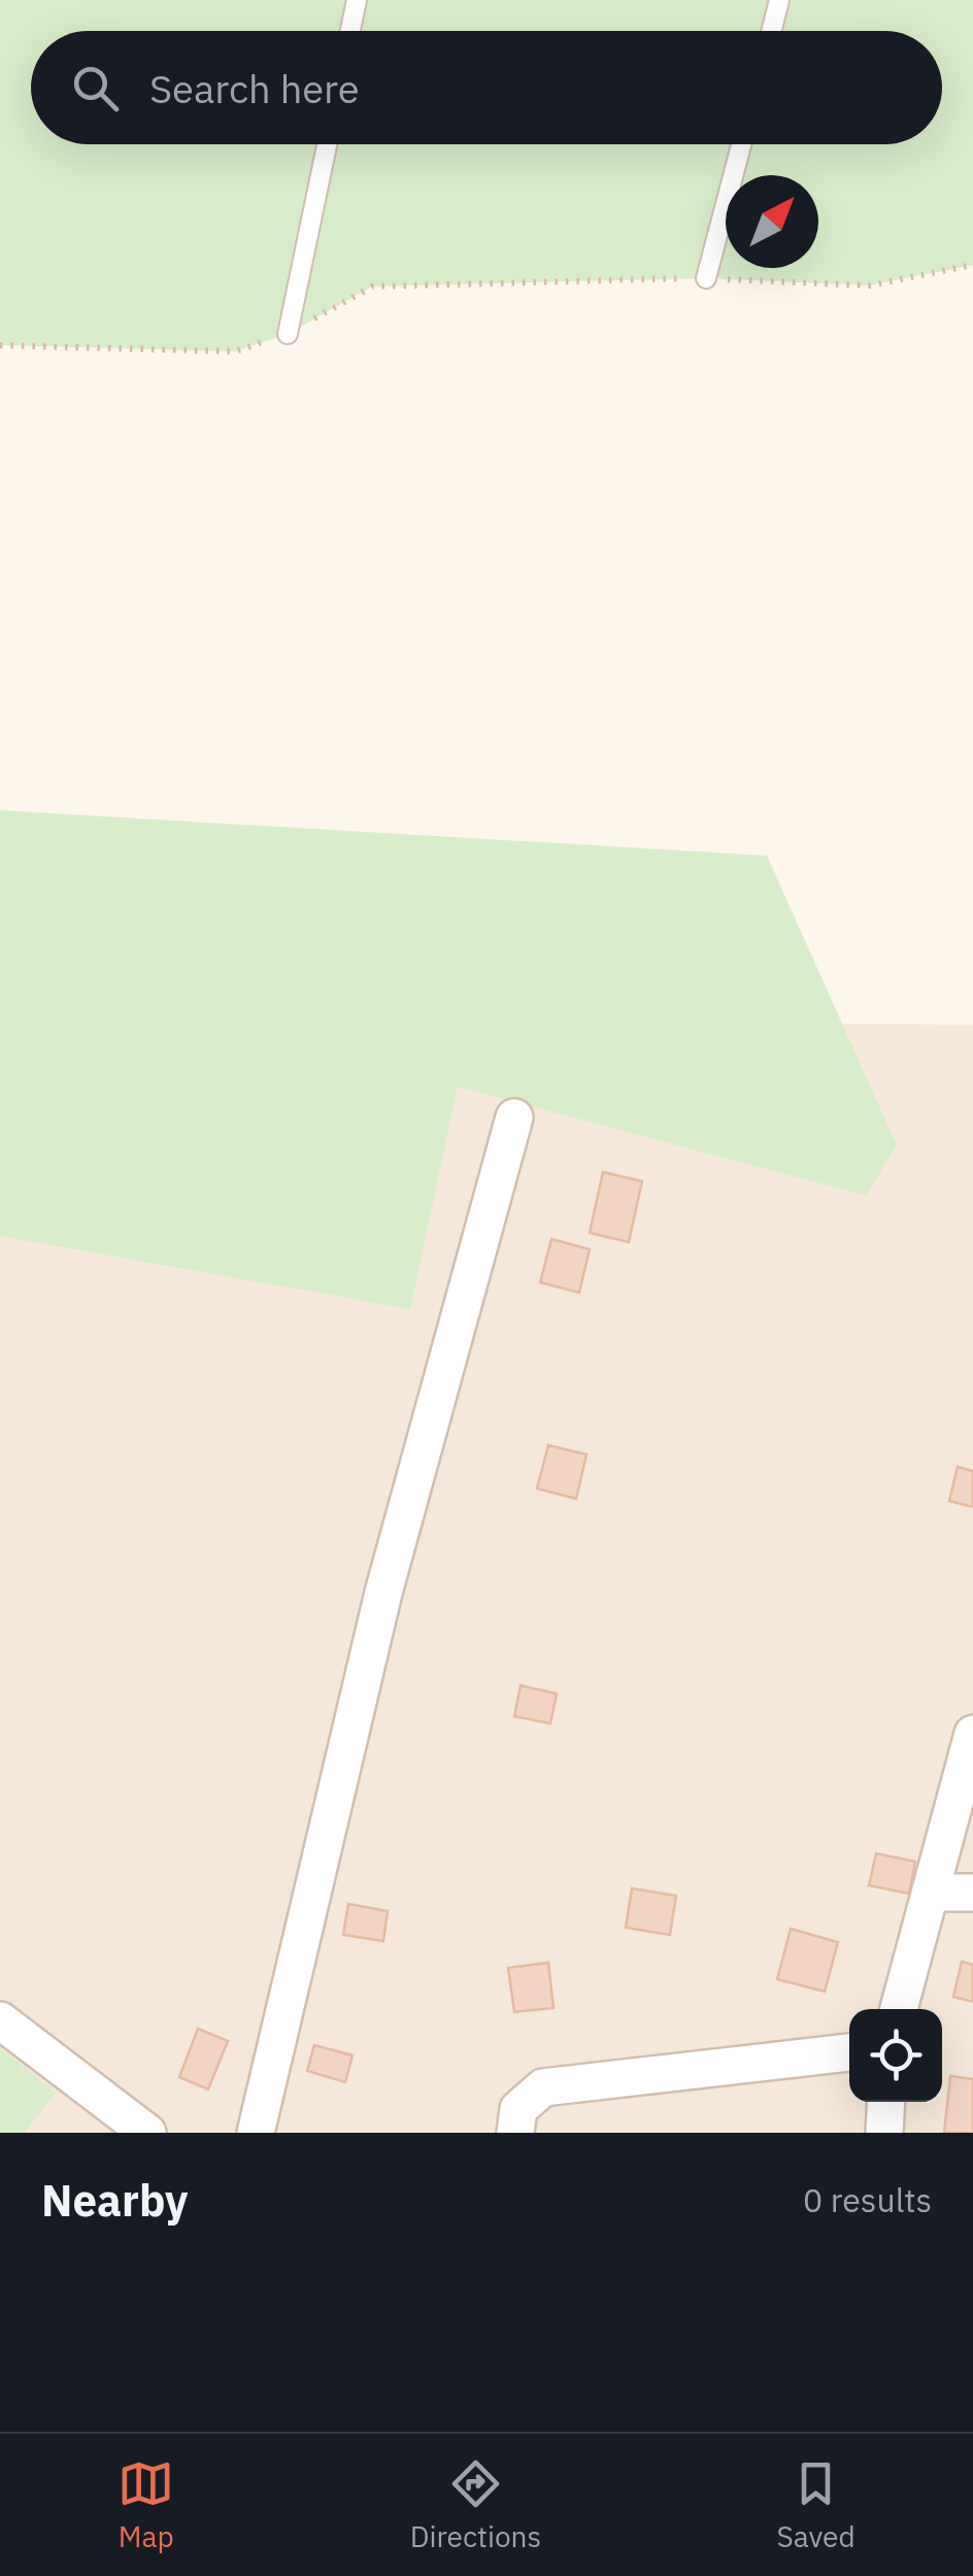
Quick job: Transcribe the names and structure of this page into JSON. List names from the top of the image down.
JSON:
{
  "north": "top right",
  "page": {
    "search": "Search here",
    "heading": ["Nearby", "0 results"],
    "nav": ["Map", "Directions", "Saved"]
  }
}
